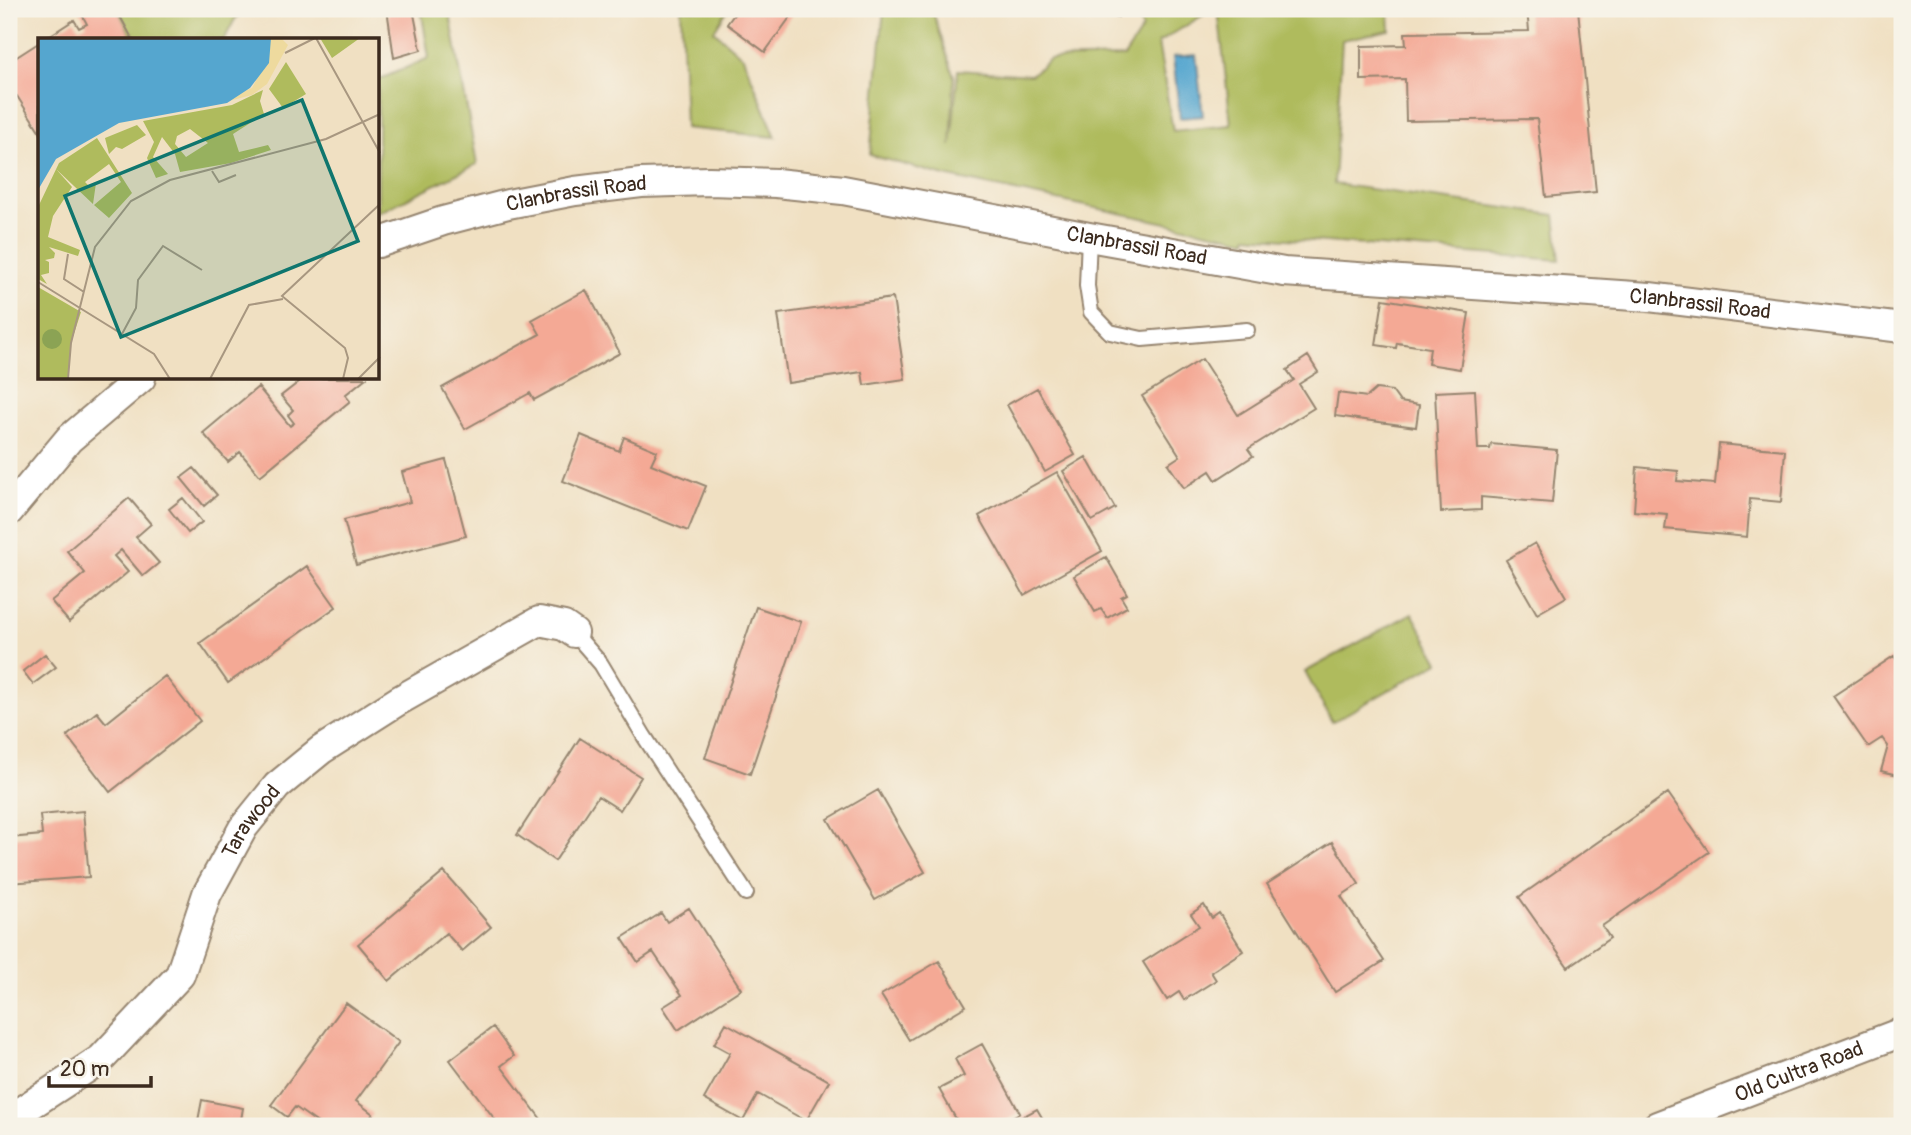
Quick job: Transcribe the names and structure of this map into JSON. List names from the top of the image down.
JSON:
{
  "streets": {
    "street": ["Clanbrassil Road", "Tarawood", "Old Cultra Road"]
  },
  "scale_bar": "20 m"
}
